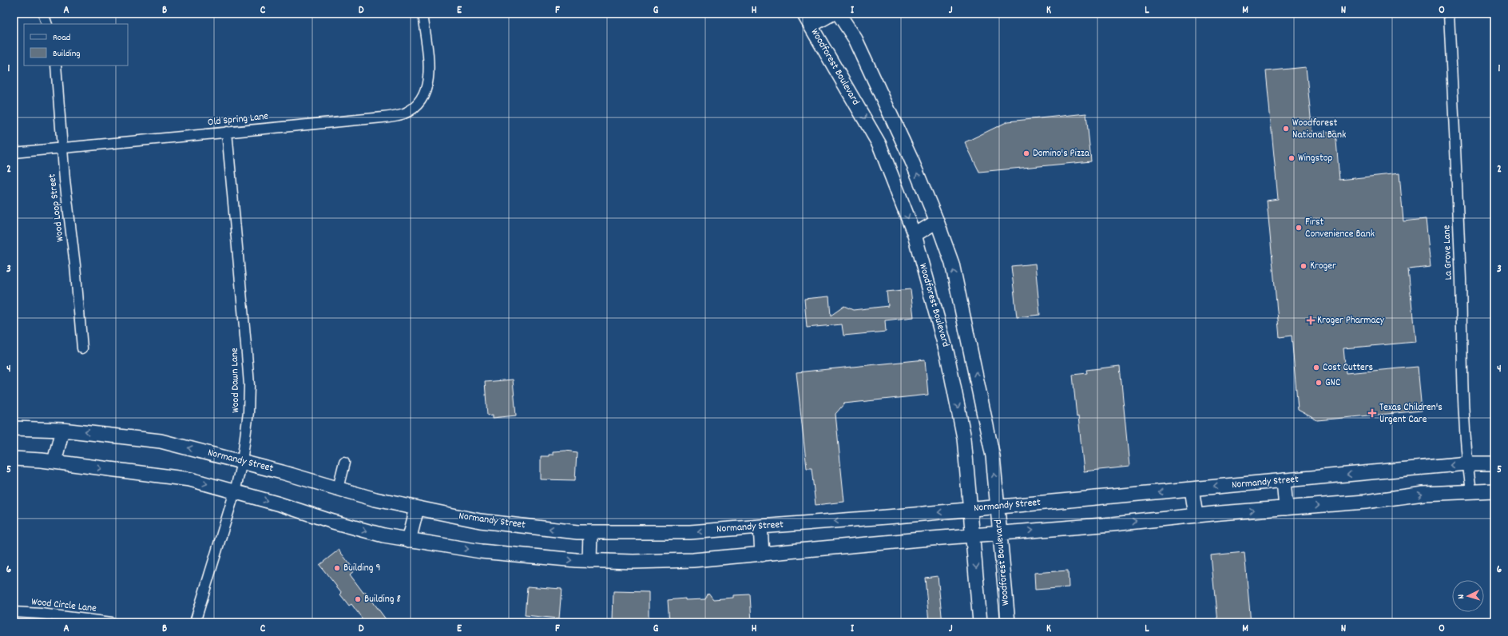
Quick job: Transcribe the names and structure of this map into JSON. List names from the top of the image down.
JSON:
{
  "streets": {
    "main road": ["Woodforest Boulevard", "Normandy Street"],
    "street": [
      "Old Spring Lane",
      "Wood Loop Street",
      "La Grove Lane",
      "Wood Dawn Lane",
      "Wood Circle Lane"
    ]
  },
  "crossings": [
    ["Woodforest Boulevard", "Normandy Street"],
    ["Old Spring Lane", "Wood Loop Street"],
    ["Old Spring Lane", "Wood Dawn Lane"],
    ["La Grove Lane", "Normandy Street"],
    ["Wood Dawn Lane", "Normandy Street"]
  ],
  "places": {
    "other": [
      "Woodforest National Bank",
      "Domino's Pizza",
      "Wingstop",
      "First Convenience Bank",
      "Kroger",
      "Cost Cutters",
      "GNC",
      "Building 9",
      "Building 8"
    ],
    "health": ["Kroger Pharmacy", "Texas Children's Urgent Care"]
  },
  "legend": ["Road", "Building"],
  "north": "left",
  "grid": {
    "columns": [
      "A",
      "B",
      "C",
      "D",
      "E",
      "F",
      "G",
      "H",
      "I",
      "J",
      "K",
      "L",
      "M",
      "N",
      "O"
    ],
    "rows": [
      "1",
      "2",
      "3",
      "4",
      "5",
      "6"
    ]
  }
}
